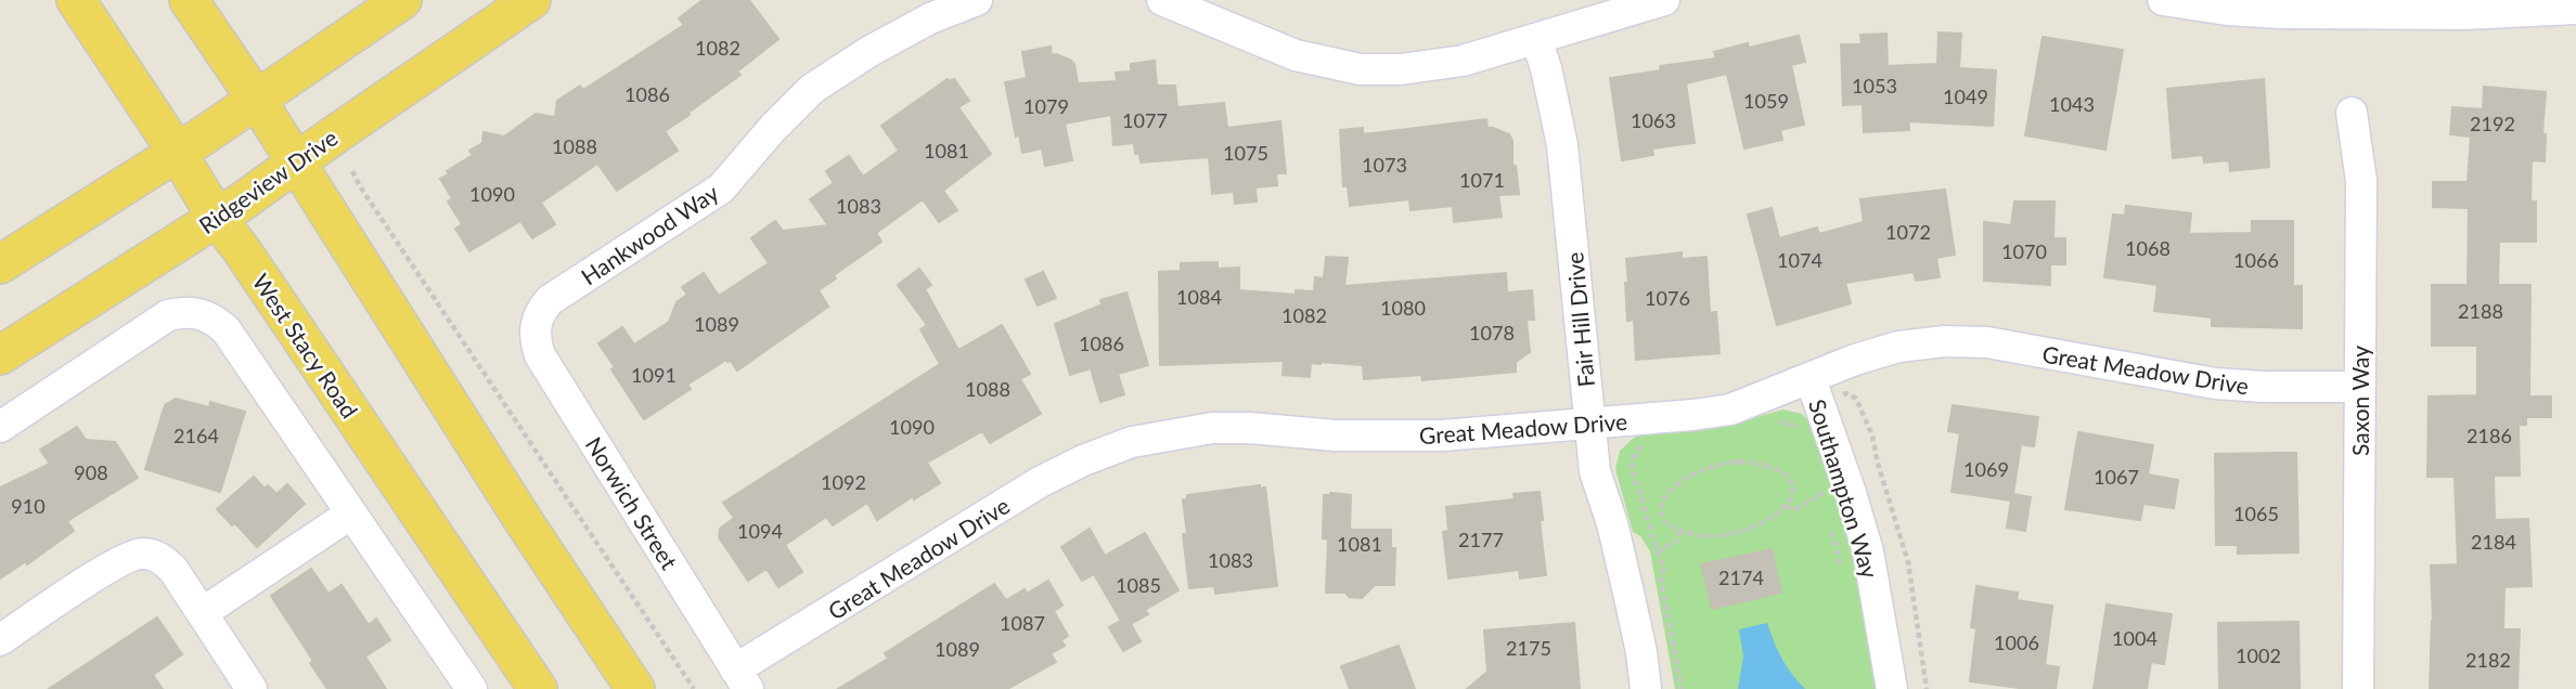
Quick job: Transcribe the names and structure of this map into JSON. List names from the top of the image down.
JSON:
{
  "streets": {
    "main road": ["Ridgeview Drive", "West Stacy Road"],
    "street": [
      "Hankwood Way",
      "Fair Hill Drive",
      "Great Meadow Drive",
      "Saxon Way",
      "Southampton Way",
      "Norwich Street"
    ]
  },
  "crossings": [
    ["Ridgeview Drive", "West Stacy Road"],
    ["Hankwood Way", "Norwich Street"],
    ["Fair Hill Drive", "Great Meadow Drive"],
    ["Great Meadow Drive", "Saxon Way"],
    ["Great Meadow Drive", "Southampton Way"],
    ["Great Meadow Drive", "Norwich Street"]
  ],
  "house_numbers": [
    "1082",
    "1053",
    "1086",
    "1049",
    "1059",
    "1043",
    "1079",
    "1077",
    "1063",
    "2192",
    "1088",
    "1081",
    "1075",
    "1073",
    "1071",
    "1090",
    "1083",
    "1072",
    "1068",
    "1070",
    "1074",
    "1066",
    "1084",
    "1076",
    "1080",
    "2188",
    "1082",
    "1089",
    "1078",
    "1086",
    "1091",
    "1088",
    "1090",
    "2164",
    "2186",
    "1069",
    "908",
    "1067",
    "1092",
    "910",
    "1065",
    "1094",
    "2177",
    "2184",
    "1081",
    "1083",
    "2174",
    "1085",
    "1087",
    "1004",
    "1006",
    "2175",
    "1089",
    "1002",
    "2182"
  ]
}
